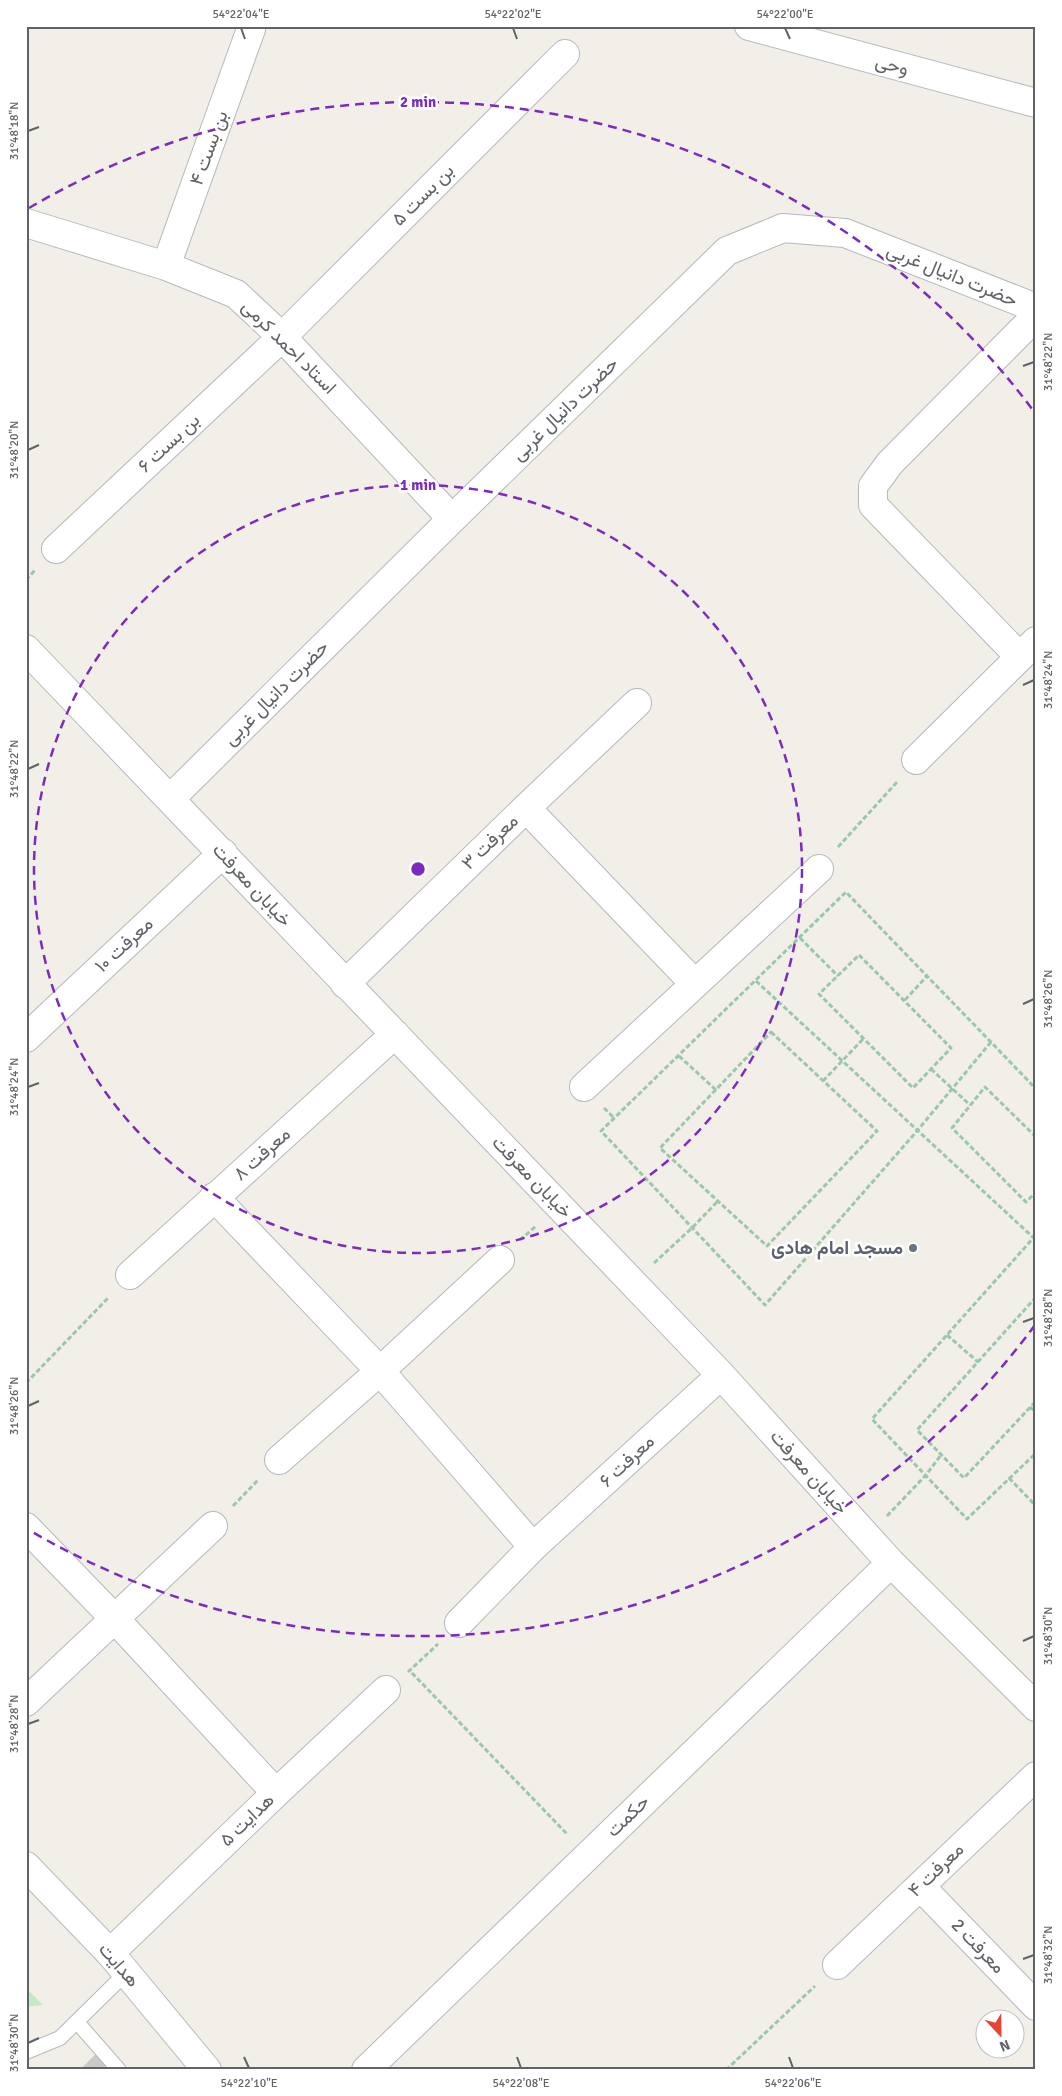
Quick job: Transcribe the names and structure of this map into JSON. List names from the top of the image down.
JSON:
{
  "streets": {
    "street": [
      "وحی",
      "بن بست ۴",
      "بن بست ۵",
      "حضرت دانیال غربی",
      "استاد احمد کرمی",
      "بن بست ۶",
      "معرفت ۳",
      "خیابان معرفت",
      "معرفت ۱۰",
      "معرفت ۸",
      "معرفت ۶",
      "حکمت",
      "هدایت ۵",
      "معرفت ۴",
      "معرفت 2",
      "هدایت"
    ]
  },
  "crossings": [
    ["بن بست ۴", "استاد احمد کرمی"],
    ["بن بست ۵", "استاد احمد کرمی"],
    ["بن بست ۵", "بن بست ۶"],
    ["حضرت دانیال غربی", "استاد احمد کرمی"],
    ["حضرت دانیال غربی", "خیابان معرفت"],
    ["استاد احمد کرمی", "بن بست ۶"],
    ["معرفت ۳", "خیابان معرفت"],
    ["خیابان معرفت", "معرفت ۱۰"],
    ["خیابان معرفت", "معرفت ۸"],
    ["خیابان معرفت", "معرفت ۶"],
    ["خیابان معرفت", "حکمت"],
    ["هدایت ۵", "هدایت"],
    ["معرفت ۴", "معرفت 2"]
  ],
  "places": ["مسجد امام هادی"],
  "north": "bottom",
  "coordinates": [
    "54°22'04\"E",
    "54°22'02\"E",
    "54°22'00\"E",
    "31°48'18\"N",
    "31°48'22\"N",
    "31°48'20\"N",
    "31°48'24\"N",
    "31°48'26\"N",
    "31°48'28\"N",
    "31°48'30\"N",
    "31°48'32\"N",
    "54°22'10\"E",
    "54°22'08\"E",
    "54°22'06\"E"
  ],
  "rings": ["2 min", "1 min"]
}
